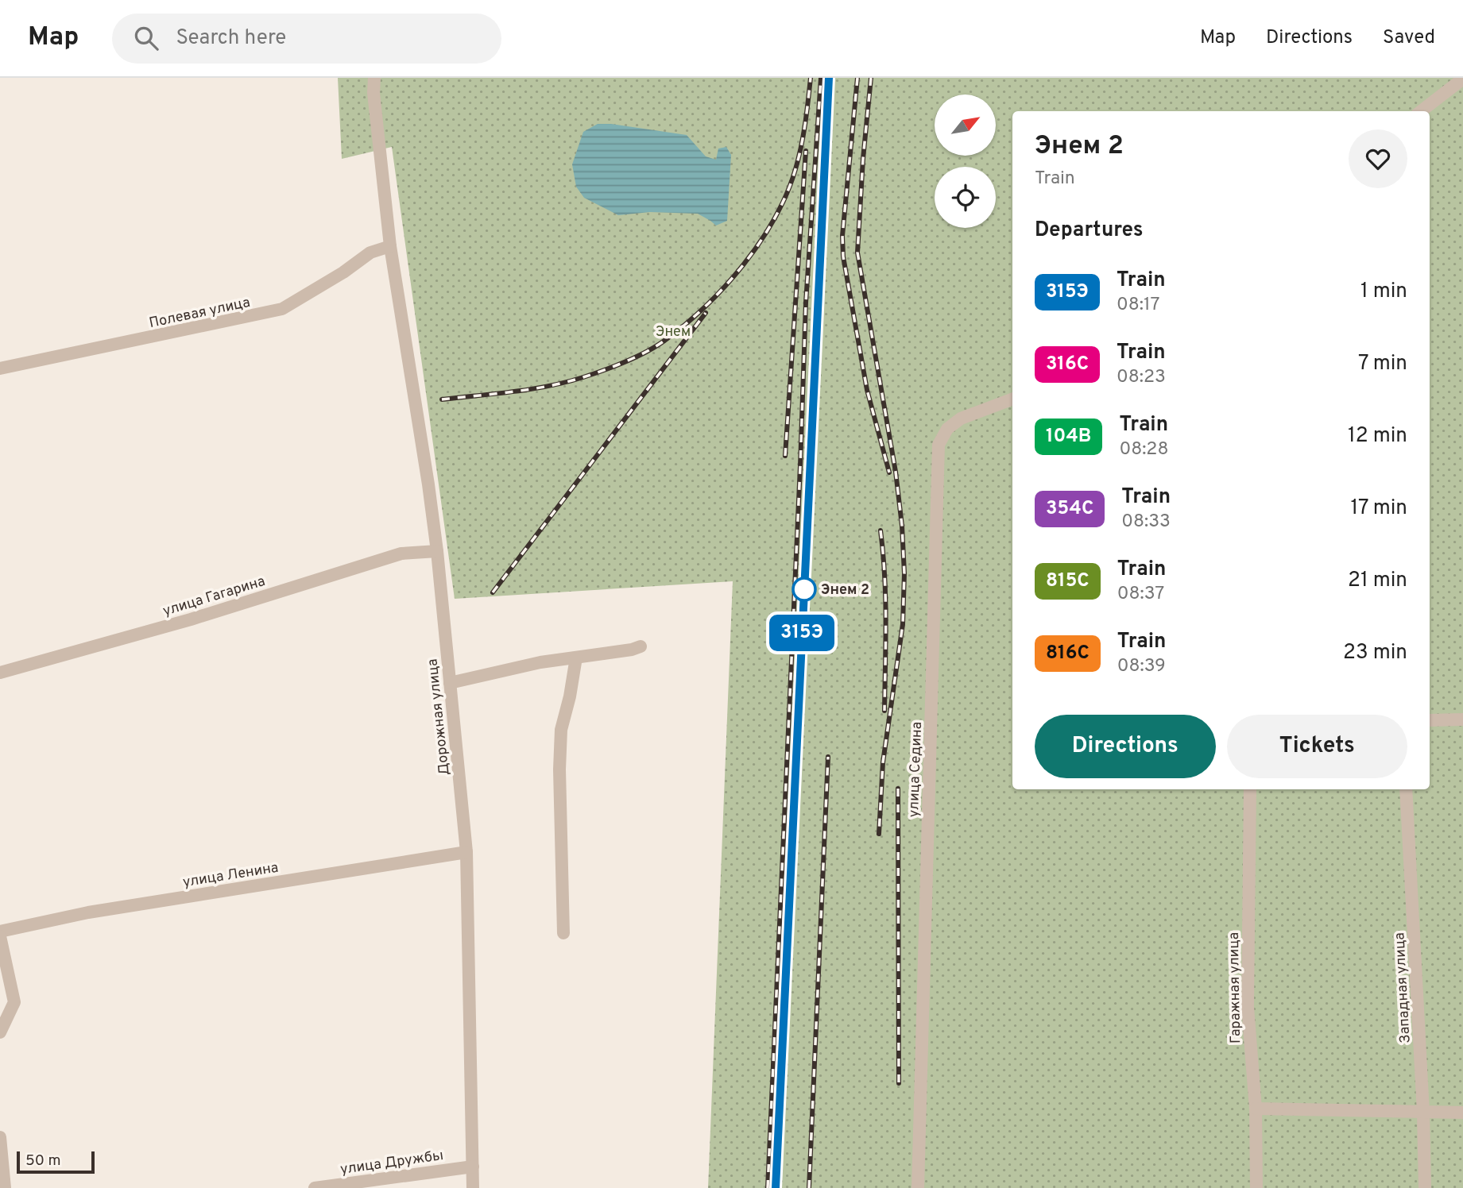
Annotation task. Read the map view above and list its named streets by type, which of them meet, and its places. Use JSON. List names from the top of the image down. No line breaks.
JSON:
{"streets":{"street":["Полевая улица","улица Гагарина","Дорожная улица","улица Седина","улица Ленина","Гаражная улица","Западная улица","улица Дружбы"]},"crossings":[["Полевая улица","Дорожная улица"],["улица Гагарина","Дорожная улица"],["Дорожная улица","улица Ленина"],["Дорожная улица","улица Дружбы"]],"parks":["Энем"],"places":["Энем 2"],"scale_bar":"50 m","north":"top right","page":{"header":"Map","search":"Search here","nav":["Map","Directions","Saved"],"on_map":"315Э","heading":[["Энем 2","Train"],"Departures"],"list":[{"mark":"315Э","name":"Train","note":"08:17","value":"1 min"},{"mark":"316С","name":"Train","note":"08:23","value":"7 min"},{"mark":"104В","name":"Train","note":"08:28","value":"12 min"},{"mark":"354С","name":"Train","note":"08:33","value":"17 min"},{"mark":"815С","name":"Train","note":"08:37","value":"21 min"},{"mark":"816С","name":"Train","note":"08:39","value":"23 min"}],"buttons":["Directions","Tickets"],"scale":"50 m"}}
